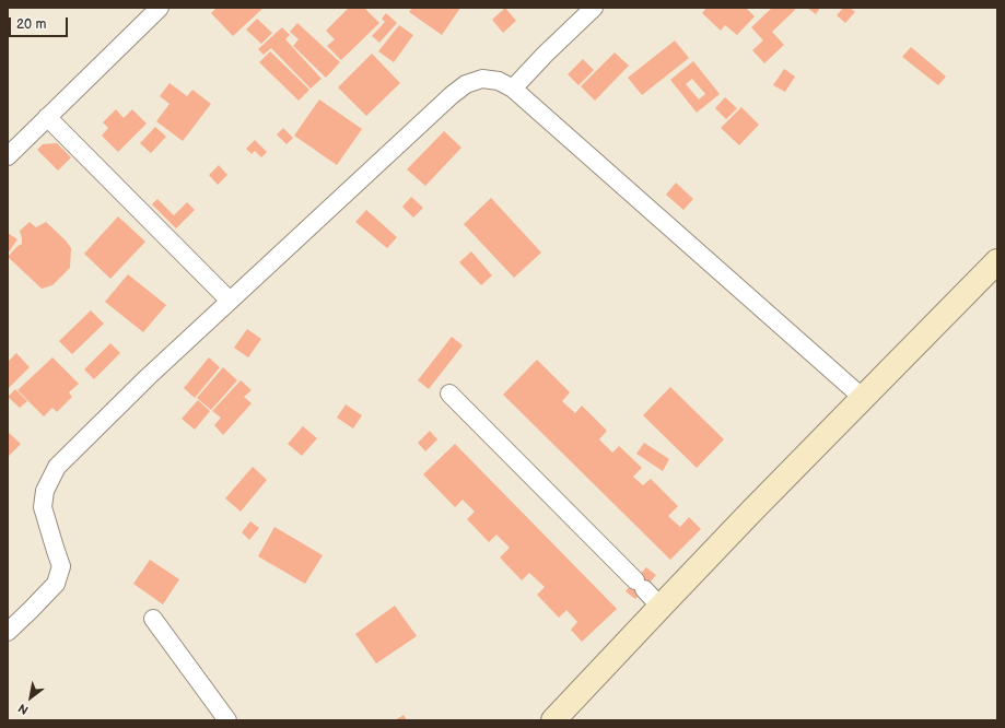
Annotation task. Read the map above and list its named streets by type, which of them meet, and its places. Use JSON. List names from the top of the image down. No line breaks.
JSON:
{"scale_bar":"20 m","north":"bottom left"}
